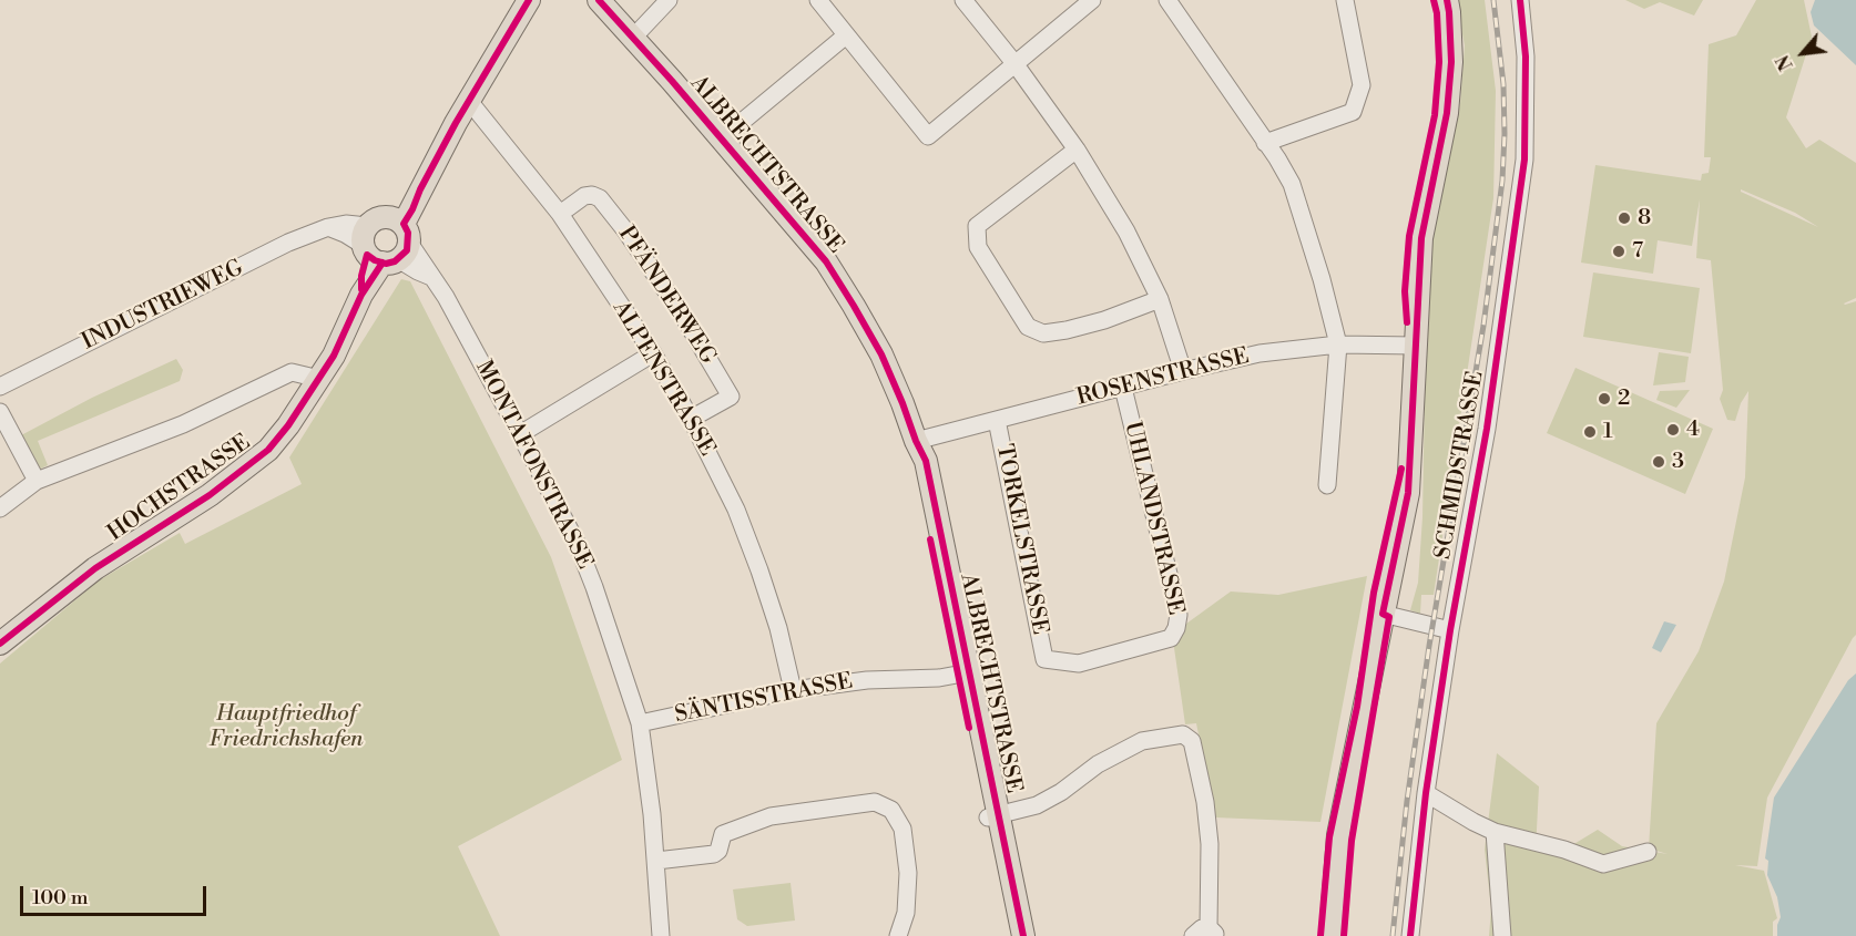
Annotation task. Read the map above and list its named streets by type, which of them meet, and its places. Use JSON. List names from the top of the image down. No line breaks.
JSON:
{"streets":{"main road":["ALBRECHTSTRASSE","HOCHSTRASSE"],"street":["PFÄNDERWEG","INDUSTRIEWEG","ROSENSTRASSE","ALPENSTRASSE","MONTAFONSTRASSE","SCHMIDSTRASSE","UHLANDSTRASSE","TORKELSTRASSE","SÄNTISSTRASSE"]},"crossings":[["ALBRECHTSTRASSE","ROSENSTRASSE"],["ALBRECHTSTRASSE","SÄNTISSTRASSE"],["PFÄNDERWEG","ALPENSTRASSE"],["INDUSTRIEWEG","MONTAFONSTRASSE"],["INDUSTRIEWEG","HOCHSTRASSE"],["ROSENSTRASSE","UHLANDSTRASSE"],["ROSENSTRASSE","TORKELSTRASSE"],["ALPENSTRASSE","HOCHSTRASSE"],["ALPENSTRASSE","SÄNTISSTRASSE"],["MONTAFONSTRASSE","HOCHSTRASSE"],["MONTAFONSTRASSE","SÄNTISSTRASSE"],["UHLANDSTRASSE","TORKELSTRASSE"]],"parks":["Hauptfriedhof Friedrichshafen"],"places":["8","7","2","4","1","3"],"scale_bar":"100 m","north":"bottom left"}
